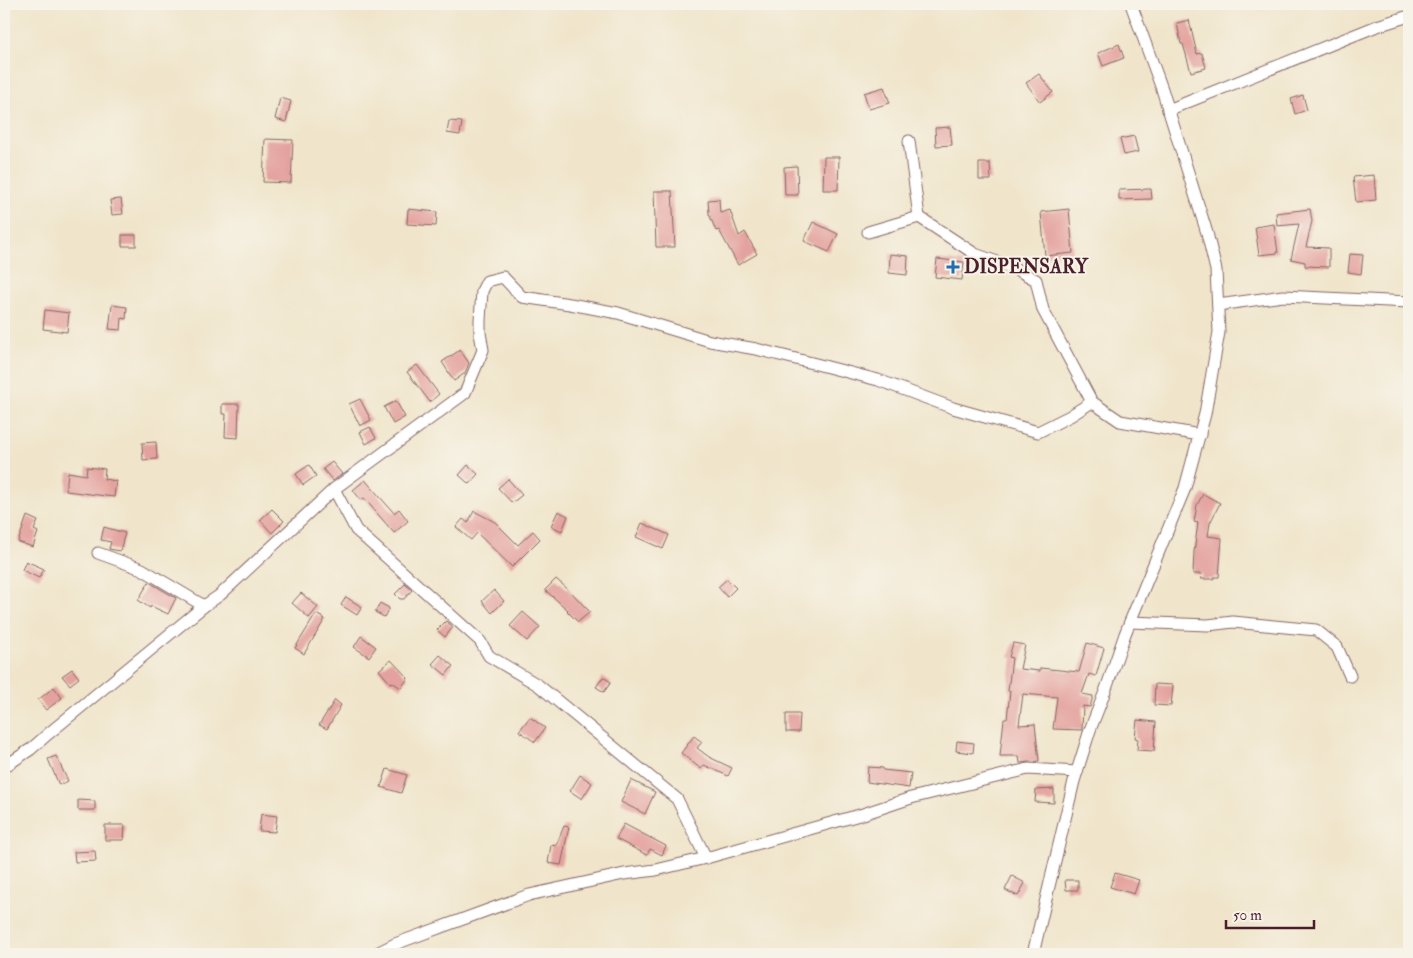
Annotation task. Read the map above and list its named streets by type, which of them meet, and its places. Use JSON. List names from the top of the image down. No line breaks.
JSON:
{"places":{"health":["DISPENSARY"]},"scale_bar":"50 m"}
